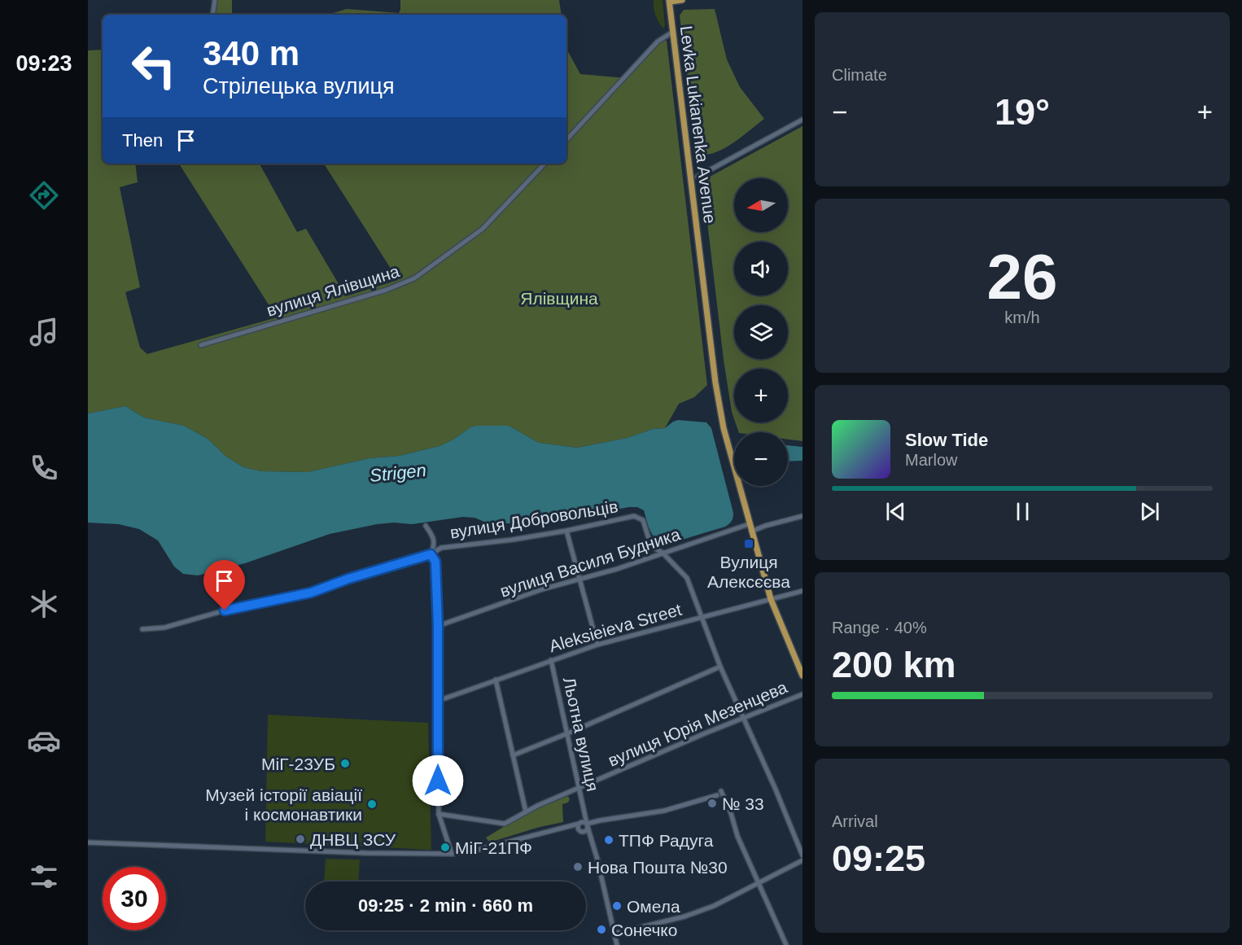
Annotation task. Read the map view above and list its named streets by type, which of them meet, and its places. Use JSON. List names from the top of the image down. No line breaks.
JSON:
{"streets":{"main road":["Levka Lukianenka Avenue"],"street":["вулиця Ялівщина","вулиця Добровольців","вулиця Василя Будника","Aleksieieva Street","вулиця Юрія Мезенцева","Льотна вулиця"]},"crossings":[["Levka Lukianenka Avenue","вулиця Василя Будника"],["Levka Lukianenka Avenue","Aleksieieva Street"],["вулиця Добровольців","вулиця Василя Будника"],["вулиця Добровольців","Aleksieieva Street"],["вулиця Добровольців","вулиця Юрія Мезенцева"],["Aleksieieva Street","Льотна вулиця"],["вулиця Юрія Мезенцева","Льотна вулиця"]],"water":["Strigen"],"parks":["Ялівщина"],"places":{"transit":["Вулиця Алексєєва"],"other":["МіГ-23УБ","№ 33","Музей історії авіації і космонавтики","ДНВЦ ЗСУ","ТПФ Радуга","МіГ-21ПФ","Нова Пошта №30","Омела","Сонечко"]},"north":"left","page":{"tabs":"09:23","tile":["Climate",["26","km/h"],["Range · 40%","200 km"],["Arrival","09:25"]],"turn":["340 m","Стрілецька вулиця"],"heat":["−","19°","+"],"then":"Then","map_buttons":["+","−"],"song":["Slow Tide","Marlow"],"limit":"30","trip":"09:25 · 2 min · 660 m"}}
